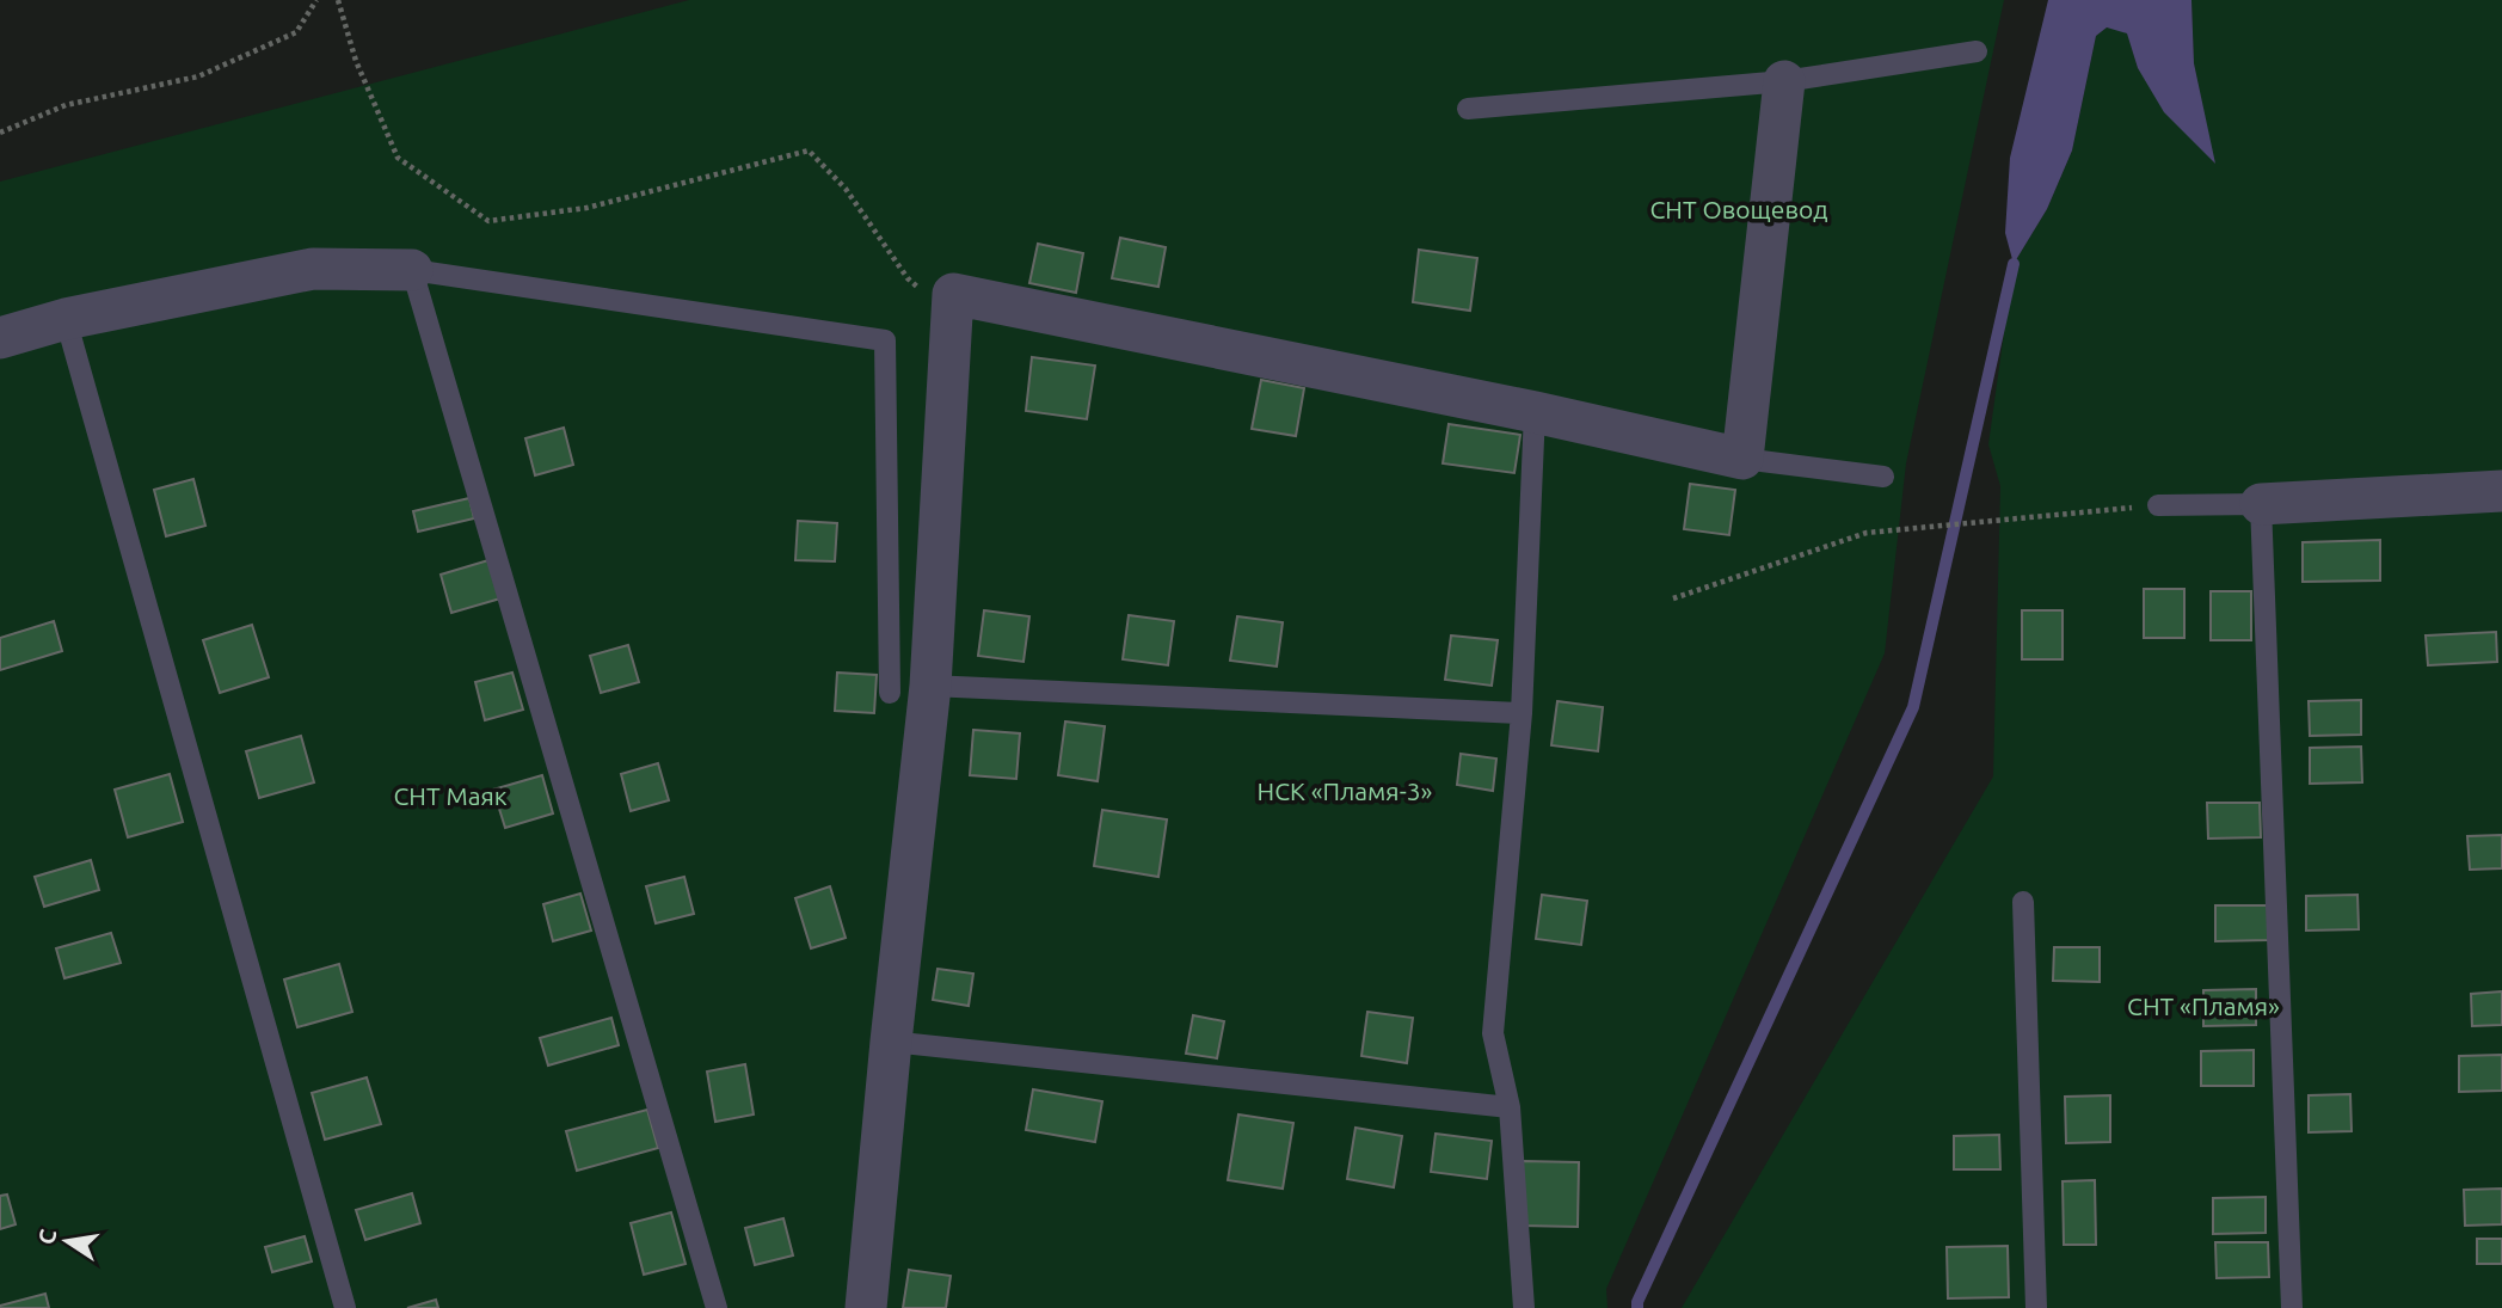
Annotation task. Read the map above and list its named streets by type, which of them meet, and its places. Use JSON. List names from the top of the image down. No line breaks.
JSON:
{"parks":["СНТ Овощевод","НСК «Пламя-3»","СНТ Маяк","СНТ «Пламя»"],"north":"left"}
